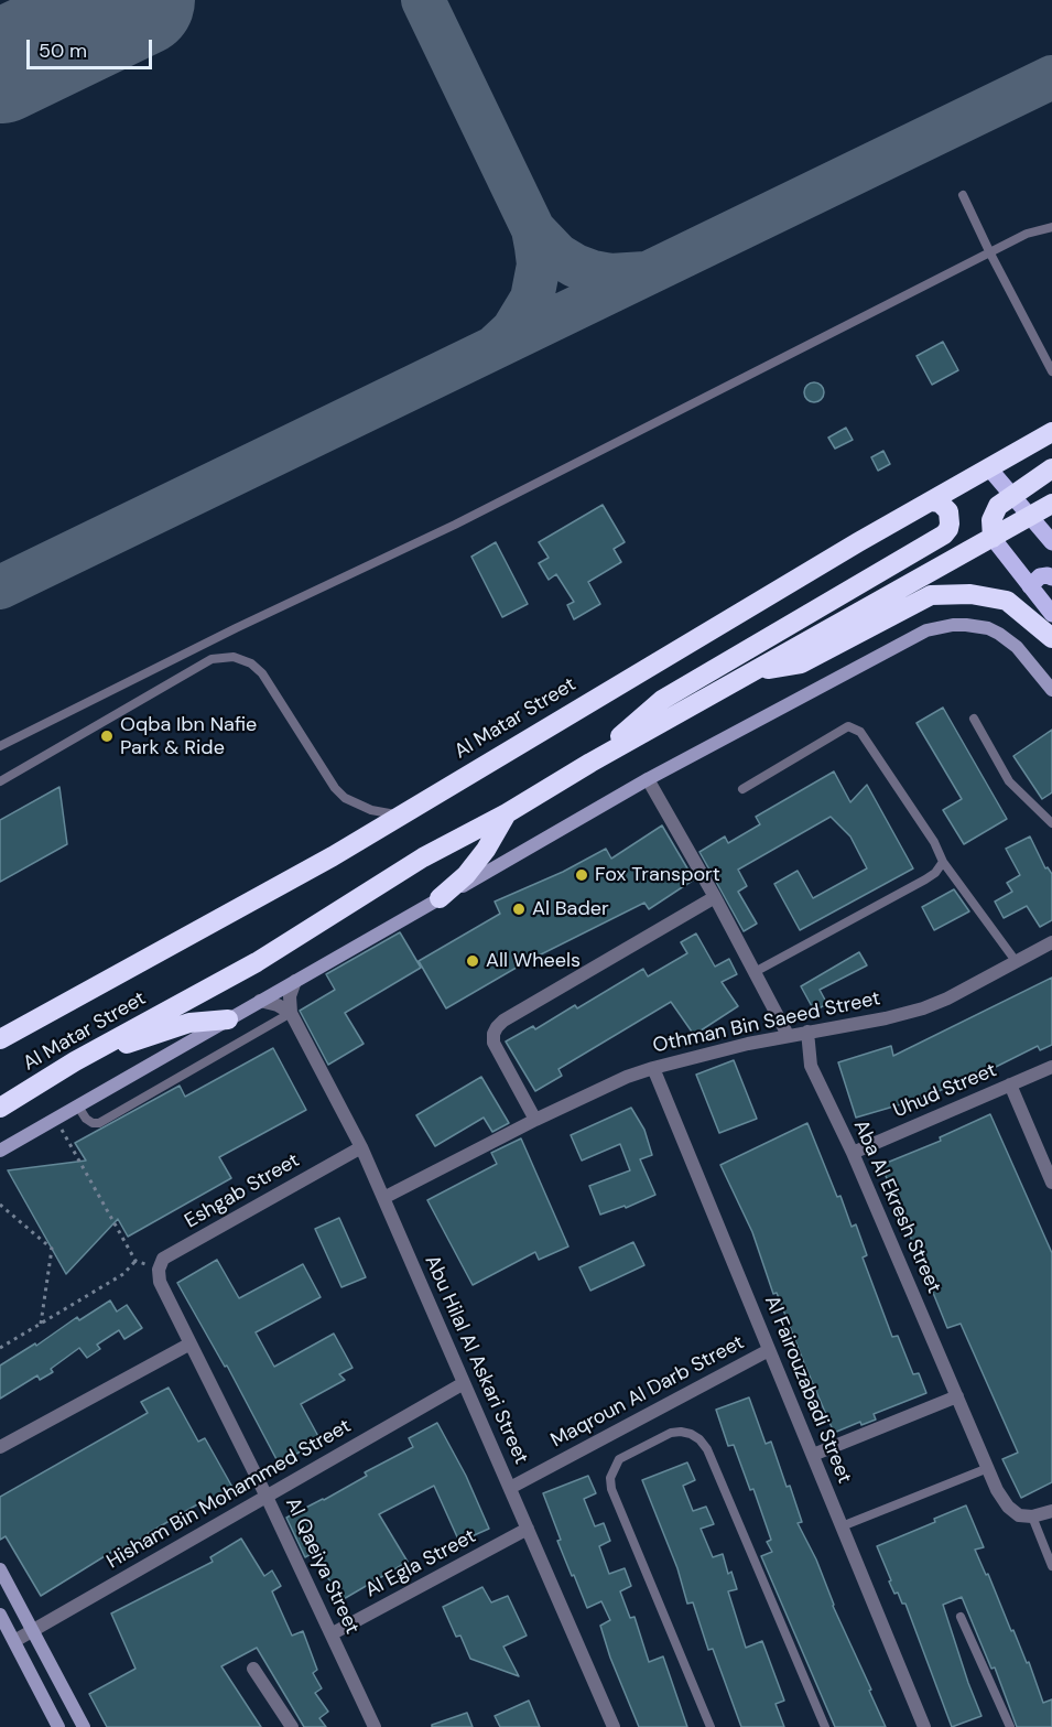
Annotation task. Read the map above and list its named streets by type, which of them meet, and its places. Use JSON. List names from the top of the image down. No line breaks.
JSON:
{"streets":{"highway":["Al Matar Street"],"street":["Othman Bin Saeed Street","Uhud Street","Eshgab Street","Aba Al Ekresh Street","Abu Hilal Al Askari Street","Al Fairouzabadi Street","Maqroun Al Darb Street","Hisham Bin Mohammed Street","Al Egla Street","Al Qaeiya Street"]},"crossings":[["Othman Bin Saeed Street","Aba Al Ekresh Street"],["Othman Bin Saeed Street","Abu Hilal Al Askari Street"],["Othman Bin Saeed Street","Al Fairouzabadi Street"],["Uhud Street","Aba Al Ekresh Street"],["Eshgab Street","Abu Hilal Al Askari Street"],["Eshgab Street","Al Qaeiya Street"],["Abu Hilal Al Askari Street","Maqroun Al Darb Street"],["Abu Hilal Al Askari Street","Hisham Bin Mohammed Street"],["Abu Hilal Al Askari Street","Al Egla Street"],["Al Fairouzabadi Street","Maqroun Al Darb Street"],["Hisham Bin Mohammed Street","Al Qaeiya Street"],["Al Egla Street","Al Qaeiya Street"]],"places":["Oqba Ibn Nafie Park & Ride","Fox Transport","Al Bader","All Wheels"],"scale_bar":"50 m"}
